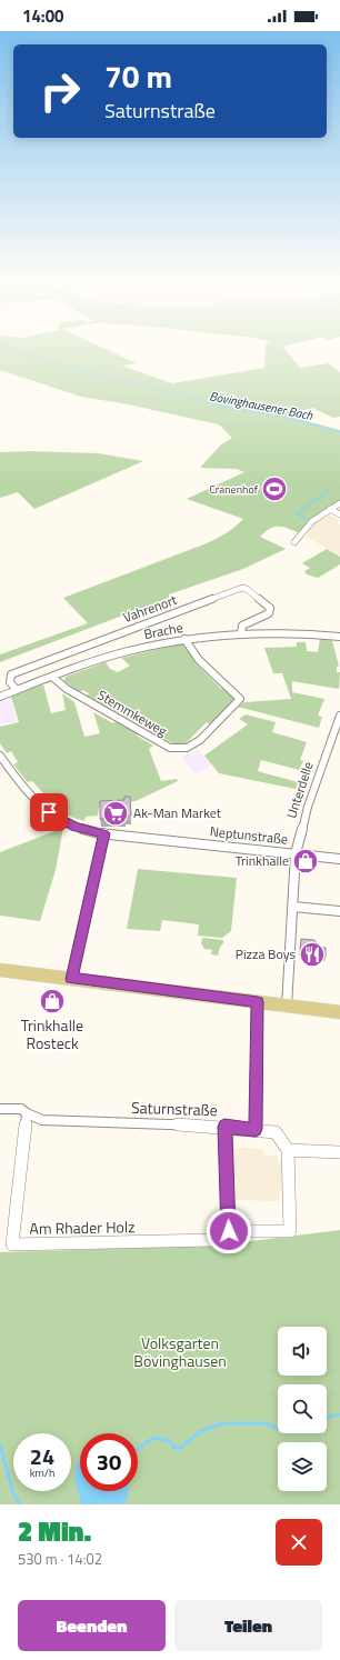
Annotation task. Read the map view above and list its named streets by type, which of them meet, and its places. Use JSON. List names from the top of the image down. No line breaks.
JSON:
{"streets":{"street":["Vahrenort","Brache","Stemmkeweg","Unterdelle","Neptunstraße","Saturnstraße","Am Rhader Holz"]},"crossings":[["Vahrenort","Brache"],["Brache","Stemmkeweg"],["Unterdelle","Neptunstraße"],["Saturnstraße","Am Rhader Holz"]],"water":["Bövinghausener Bach"],"parks":["Volksgarten Bövinghausen"],"places":{"sports":["Cranenhof"],"supermarket":["Ak-Man Market"],"shop":["Trinkhalle","Trinkhalle Rosteck"],"restaurant":["Pizza Boys"]},"page":{"status":"14:00","turn":["70 m","Saturnstraße"],"speed":"24 km/h","limit":"30","heading":["2 Min.","530 m · 14:02"],"buttons":["Beenden","Teilen"]}}
